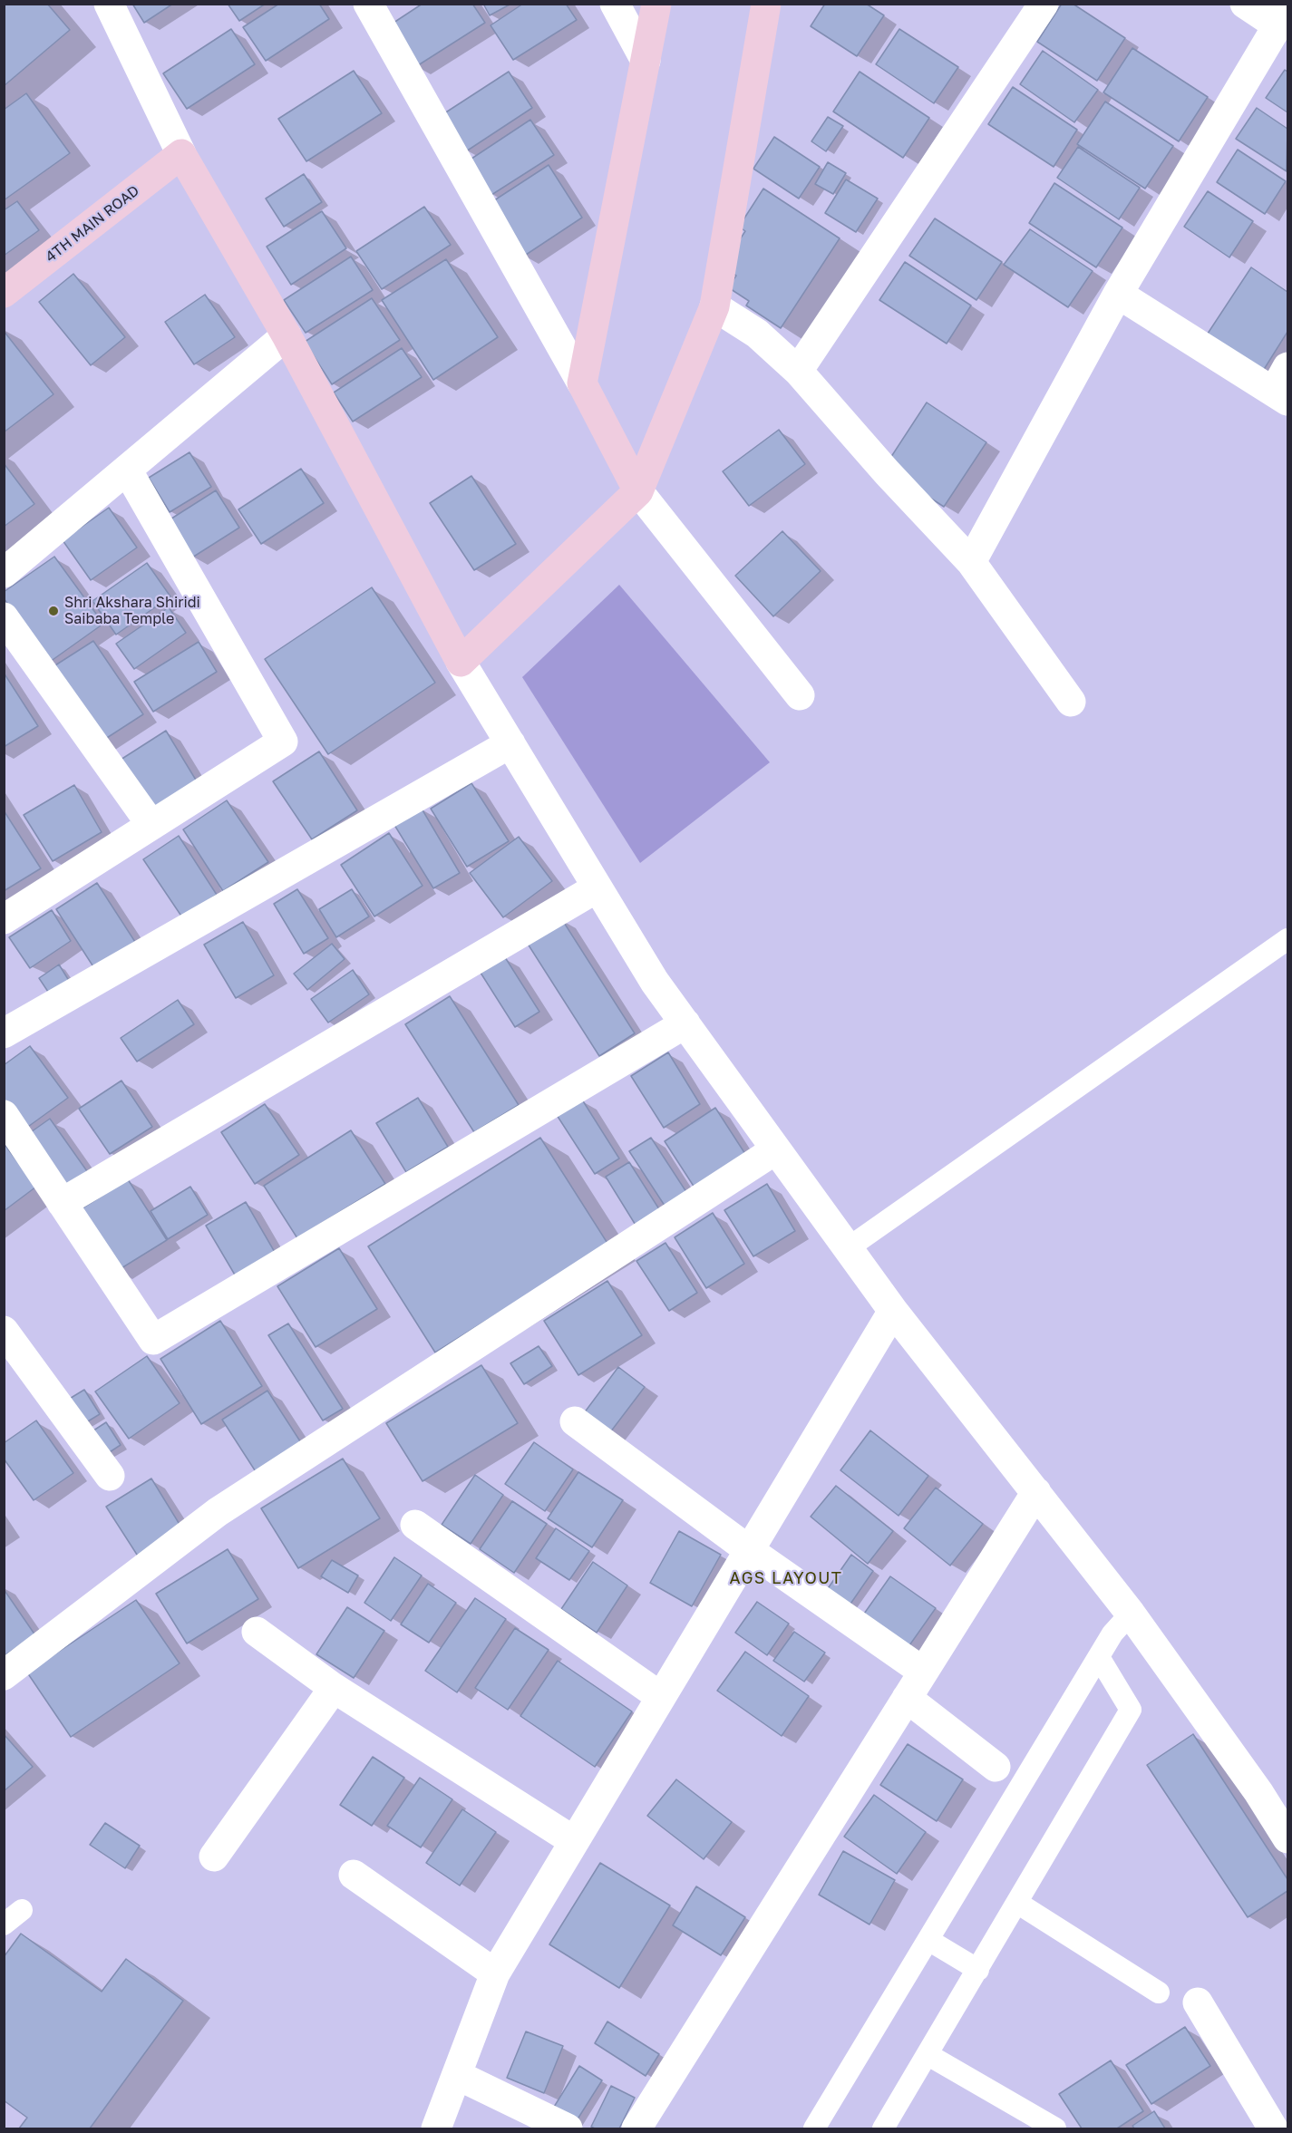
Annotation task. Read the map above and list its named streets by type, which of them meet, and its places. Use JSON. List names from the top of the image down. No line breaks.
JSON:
{"streets":{"street":["4TH MAIN ROAD"]},"districts":["AGS LAYOUT"],"places":["Shri Akshara Shiridi Saibaba Temple"]}
